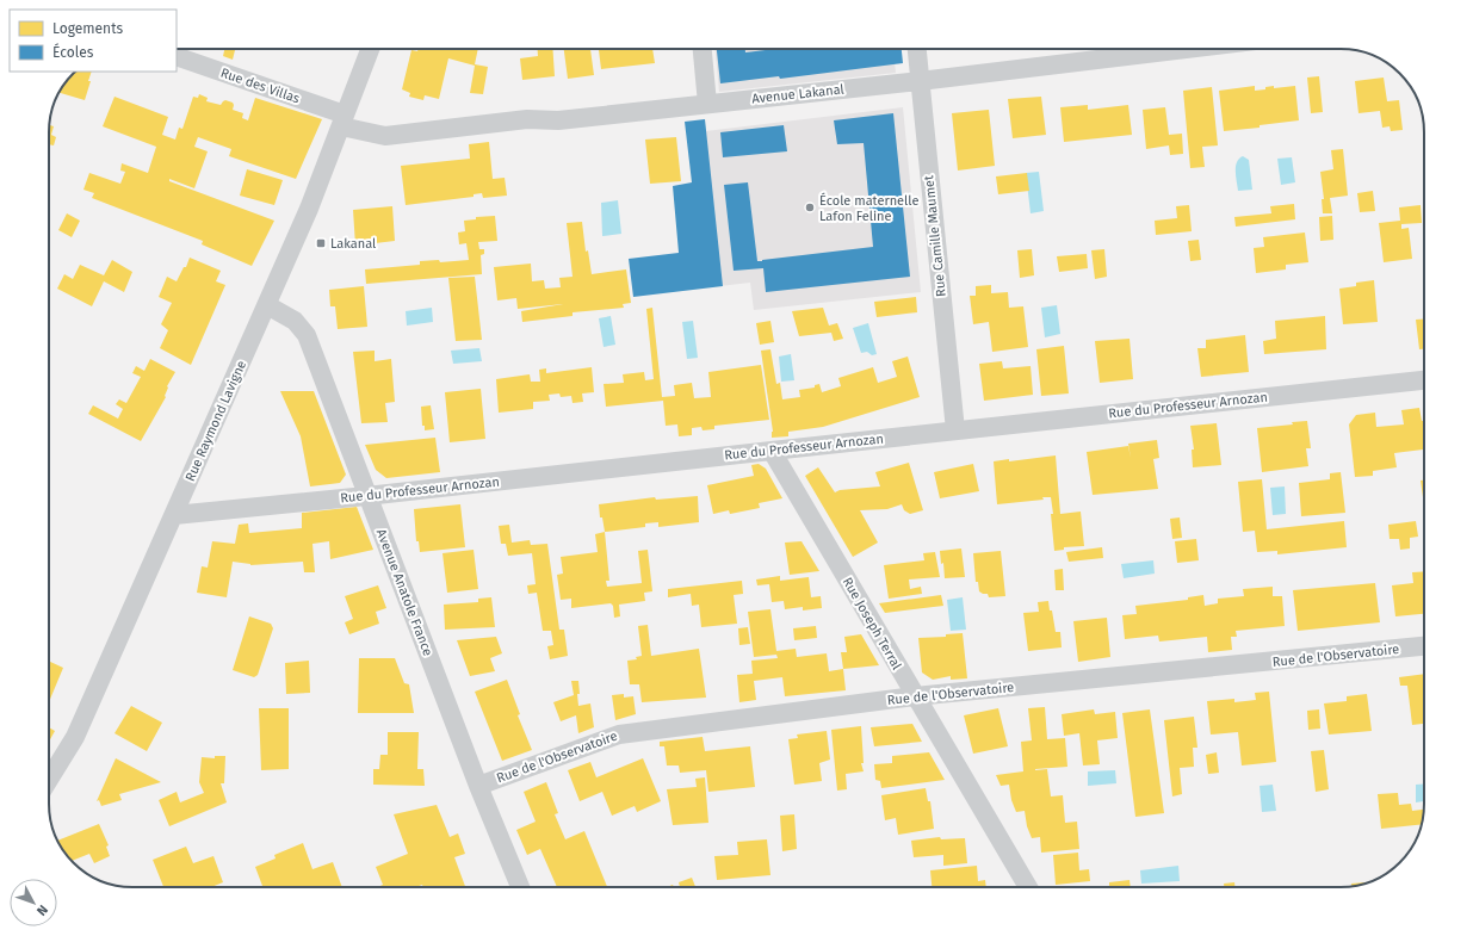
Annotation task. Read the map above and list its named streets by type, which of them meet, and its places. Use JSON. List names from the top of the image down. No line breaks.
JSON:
{"streets":{"street":["Rue des Villas","Avenue Lakanal","Rue Camille Maumet","Rue du Professeur Arnozan","Rue Raymond Lavigne","Avenue Anatole France","Rue Joseph Terral","Rue de l'Observatoire"]},"crossings":[["Rue des Villas","Avenue Lakanal"],["Rue des Villas","Rue Raymond Lavigne"],["Avenue Lakanal","Rue Camille Maumet"],["Avenue Lakanal","Rue Raymond Lavigne"],["Rue Camille Maumet","Rue du Professeur Arnozan"],["Rue du Professeur Arnozan","Rue Raymond Lavigne"],["Rue du Professeur Arnozan","Avenue Anatole France"],["Rue du Professeur Arnozan","Rue Joseph Terral"],["Rue Raymond Lavigne","Avenue Anatole France"],["Avenue Anatole France","Rue de l'Observatoire"],["Rue Joseph Terral","Rue de l'Observatoire"]],"places":{"other":["École maternelle Lafon Feline"],"transit":["Lakanal"]},"legend":["Logements","Écoles"],"north":"bottom right"}
